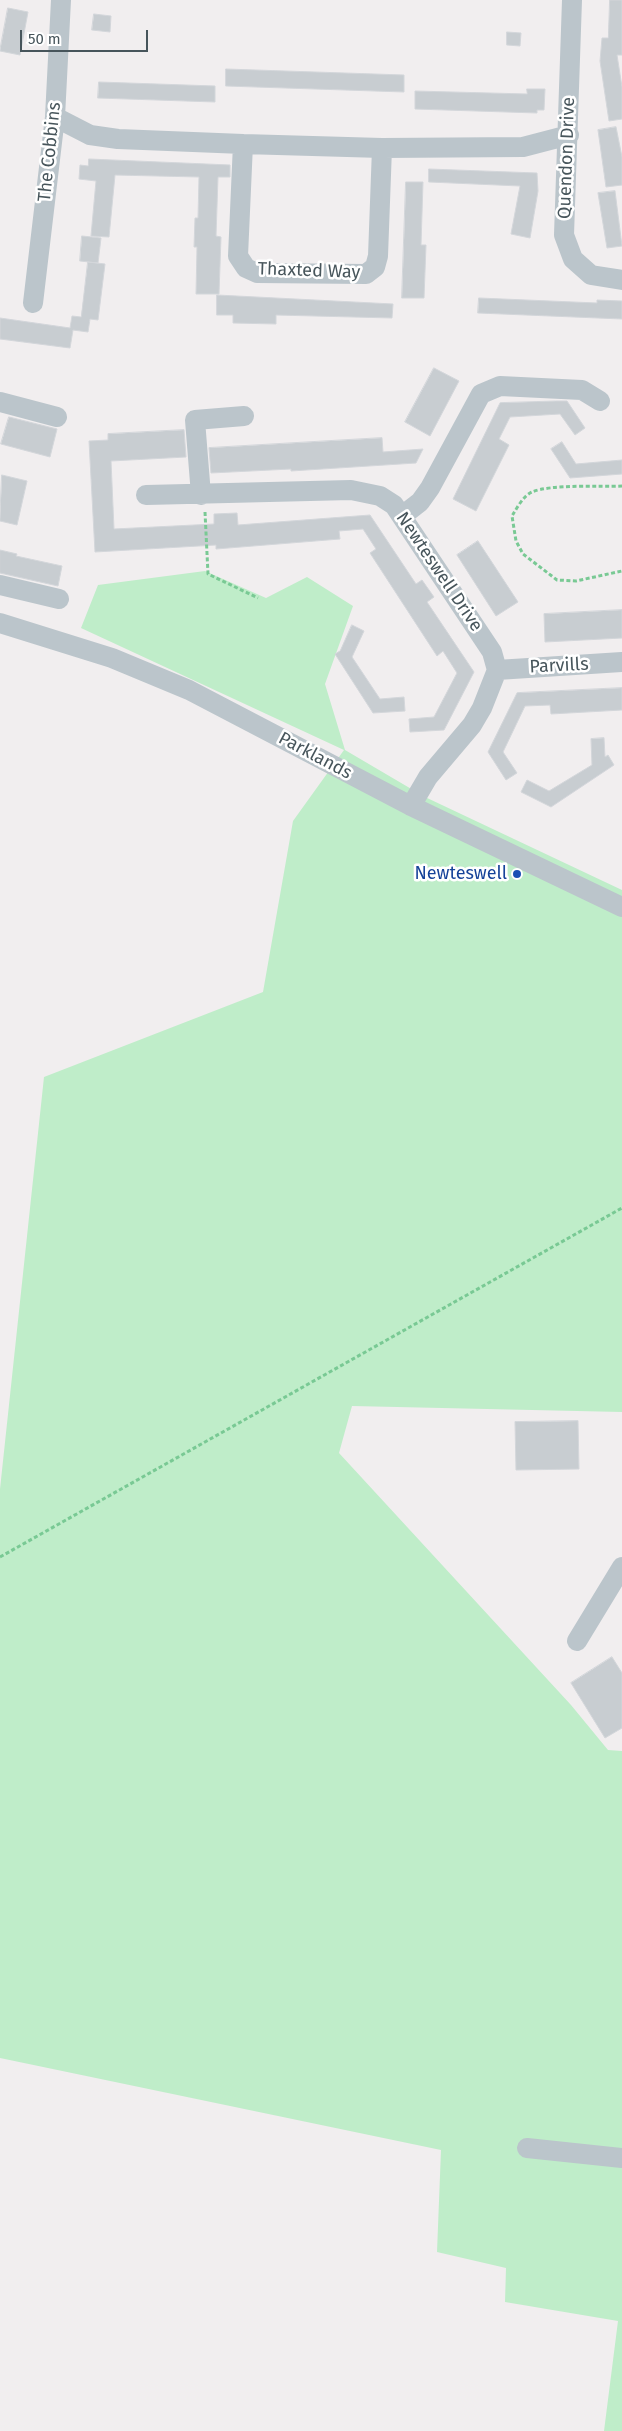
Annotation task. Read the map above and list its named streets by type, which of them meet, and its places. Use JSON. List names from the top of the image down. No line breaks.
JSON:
{"streets":{"street":["The Cobbins","Quendon Drive","Thaxted Way","Newteswell Drive","Parvills","Parklands"]},"crossings":[["Newteswell Drive","Parvills"]],"places":["Newteswell"],"scale_bar":"50 m"}
